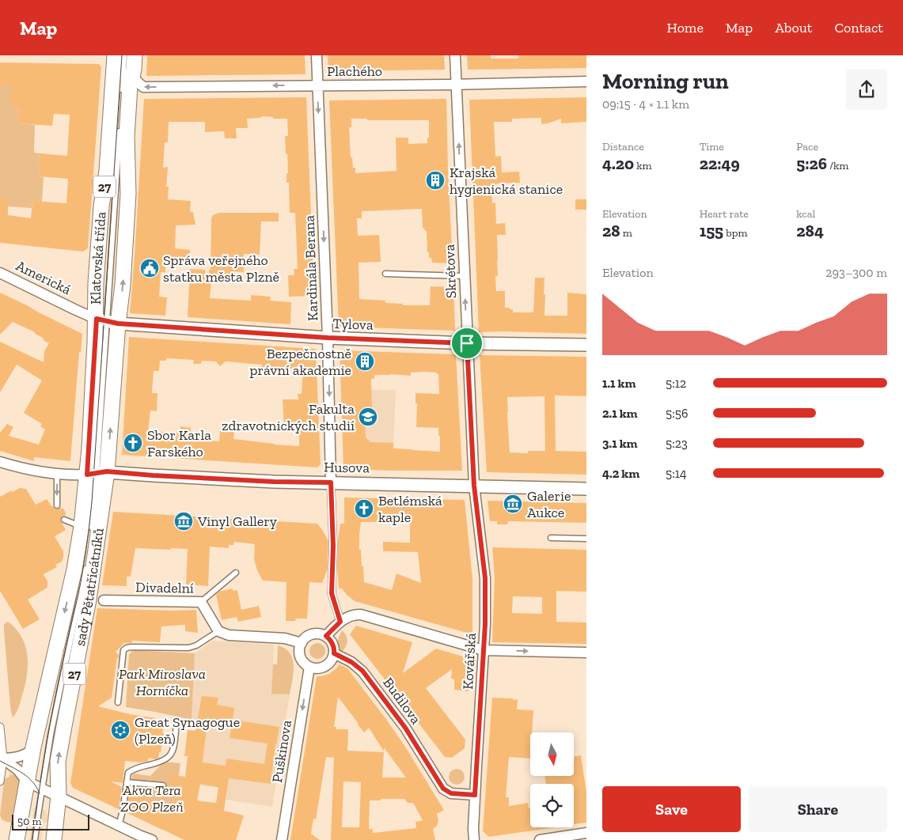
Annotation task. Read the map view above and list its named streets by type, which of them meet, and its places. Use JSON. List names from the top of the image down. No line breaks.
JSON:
{"streets":{"main road":["27","Klatovská třída","sady Pětatřicátníků"],"street":["Plachého","Kardinála Berana","Skrétova","Americká","Tylova","Husova","Divadelní","Kovářská","Budilova","Puškinova"]},"crossings":[["Plachého","Klatovská třída"],["Plachého","Kardinála Berana"],["Plachého","Skrétova"],["Klatovská třída","Americká"],["Klatovská třída","Tylova"],["Klatovská třída","Husova"],["Klatovská třída","sady Pětatřicátníků"],["Kardinála Berana","Tylova"],["Kardinála Berana","Husova"],["Skrétova","Tylova"],["Skrétova","Husova"],["Skrétova","Kovářská"],["Americká","Tylova"],["Husova","sady Pětatřicátníků"],["Husova","Kovářská"],["Kovářská","Budilova"],["Budilova","Puškinova"]],"one_way":["Plachého","Kardinála Berana","Skrétova","Puškinova"],"parks":["Park Miroslava Horníčka","Akva Tera ZOO Plzeň"],"places":{"building":["Krajská hygienická stanice","Bezpečnostně právní akademie"],"public building":["Správa veřejného statku města Plzně"],"school or university":["Fakulta zdravotnických studií"],"church":["Sbor Karla Farského","Betlémská kaple"],"museum":["Galerie Aukce","Vinyl Gallery"],"synagogue":["Great Synagogue (Plzeň)"]},"scale_bar":"50 m","north":"bottom","page":{"header":"Map","nav":["Home","Map","About","Contact"],"heading":["Morning run","09:15 · 4 × 1.1 km"],"stats":[["Distance","4.20 km"],["Time","22:49"],["Pace","5:26 /km"],["Elevation","28 m"],["Heart rate","155 bpm"],["kcal","284"]],"chart":["Elevation","293–300 m"],"list":[{"name":"1.1 km","note":"5:12"},{"name":"2.1 km","note":"5:56"},{"name":"3.1 km","note":"5:23"},{"name":"4.2 km","note":"5:14"}],"buttons":["Save","Share"],"scale":"50 m"}}
